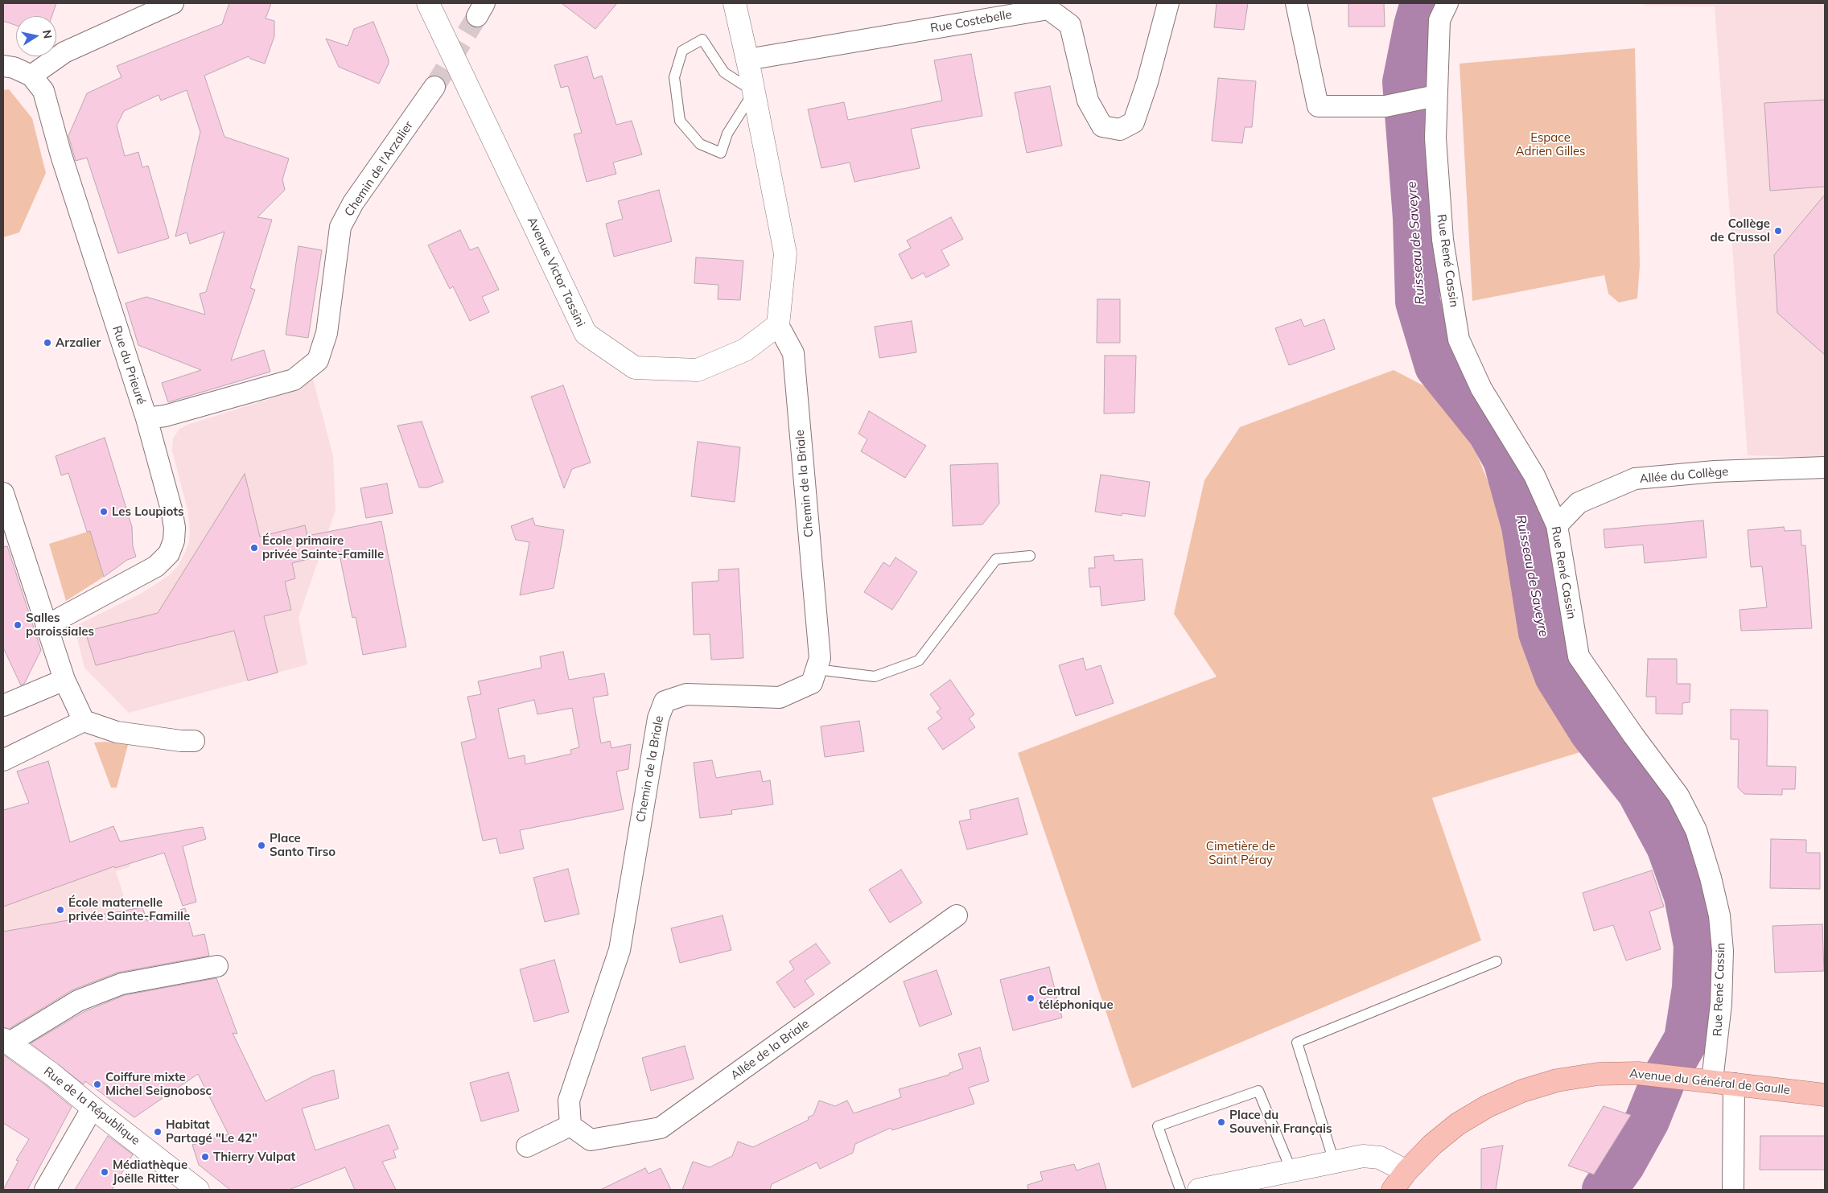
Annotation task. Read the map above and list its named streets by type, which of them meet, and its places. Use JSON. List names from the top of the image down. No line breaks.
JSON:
{"streets":{"main road":["Avenue du Général de Gaulle"],"street":["Rue Costebelle","Chemin de l'Arzalier","Rue René Cassin","Avenue Victor Tassini","Rue du Prieuré","Allée du Collège","Chemin de la Briale","Allée de la Briale","Rue de la République"]},"crossings":[["Chemin de l'Arzalier","Rue du Prieuré"],["Rue René Cassin","Allée du Collège"],["Rue René Cassin","Avenue du Général de Gaulle"],["Avenue Victor Tassini","Chemin de la Briale"],["Chemin de la Briale","Allée de la Briale"]],"water":["Ruisseau de Saveyre"],"parks":["Espace Adrien Gilles","Cimetière de Saint Péray"],"places":["Collège de Crussol","Arzalier","Les Loupiots","École primaire privée Sainte-Famille","Salles paroissiales","Place Santo Tirso","École maternelle privée Sainte-Famille","Central téléphonique","Coiffure mixte Michel Seignobosc","Place du Souvenir Français","Habitat Partagé \"Le 42\"","Thierry Vulpat","Médiathèque Joëlle Ritter"],"north":"right"}
